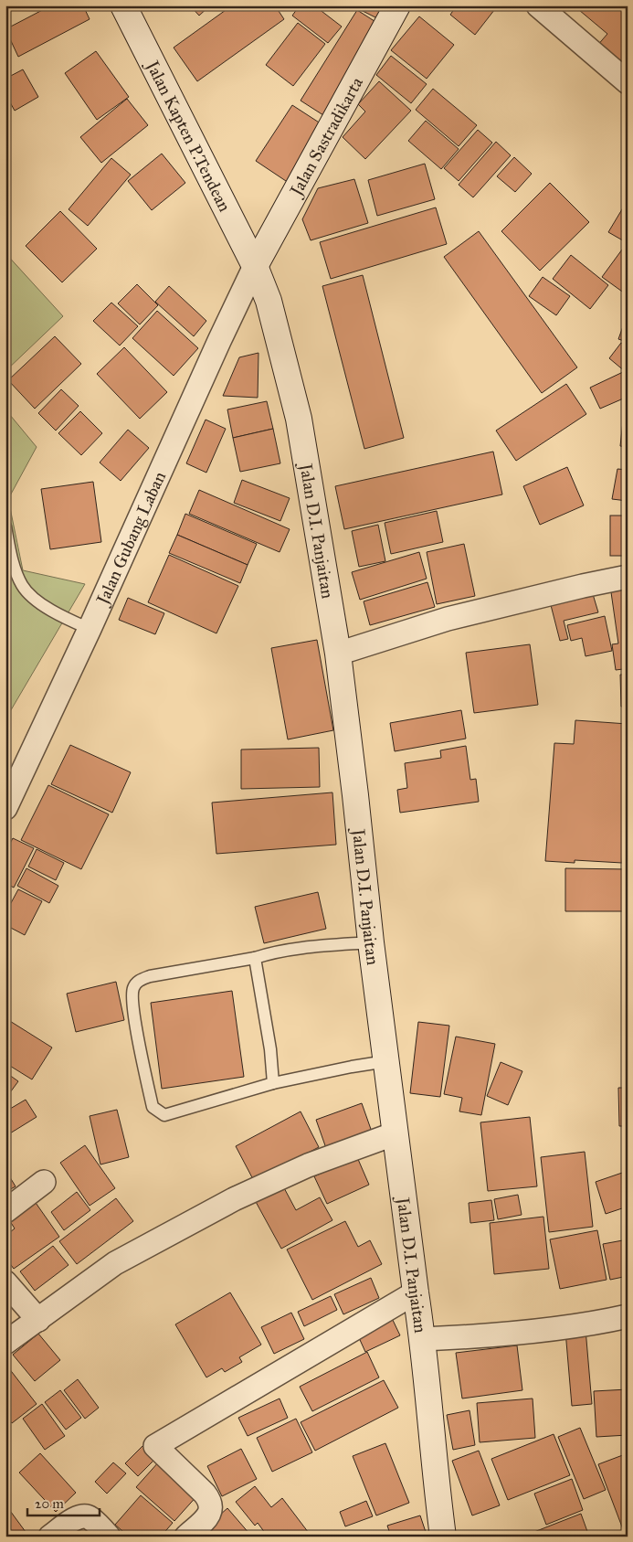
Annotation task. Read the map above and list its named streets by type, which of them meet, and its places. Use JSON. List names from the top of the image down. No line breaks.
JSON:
{"streets":{"street":["Jalan Kapten P.Tendean","Jalan Sastradikarta","Jalan D.I. Panjaitan","Jalan Gubang Laban"]},"crossings":[["Jalan Kapten P.Tendean","Jalan Sastradikarta"],["Jalan Kapten P.Tendean","Jalan D.I. Panjaitan"],["Jalan Kapten P.Tendean","Jalan Gubang Laban"],["Jalan Sastradikarta","Jalan D.I. Panjaitan"],["Jalan Sastradikarta","Jalan Gubang Laban"],["Jalan D.I. Panjaitan","Jalan Gubang Laban"]],"scale_bar":"20 m"}
